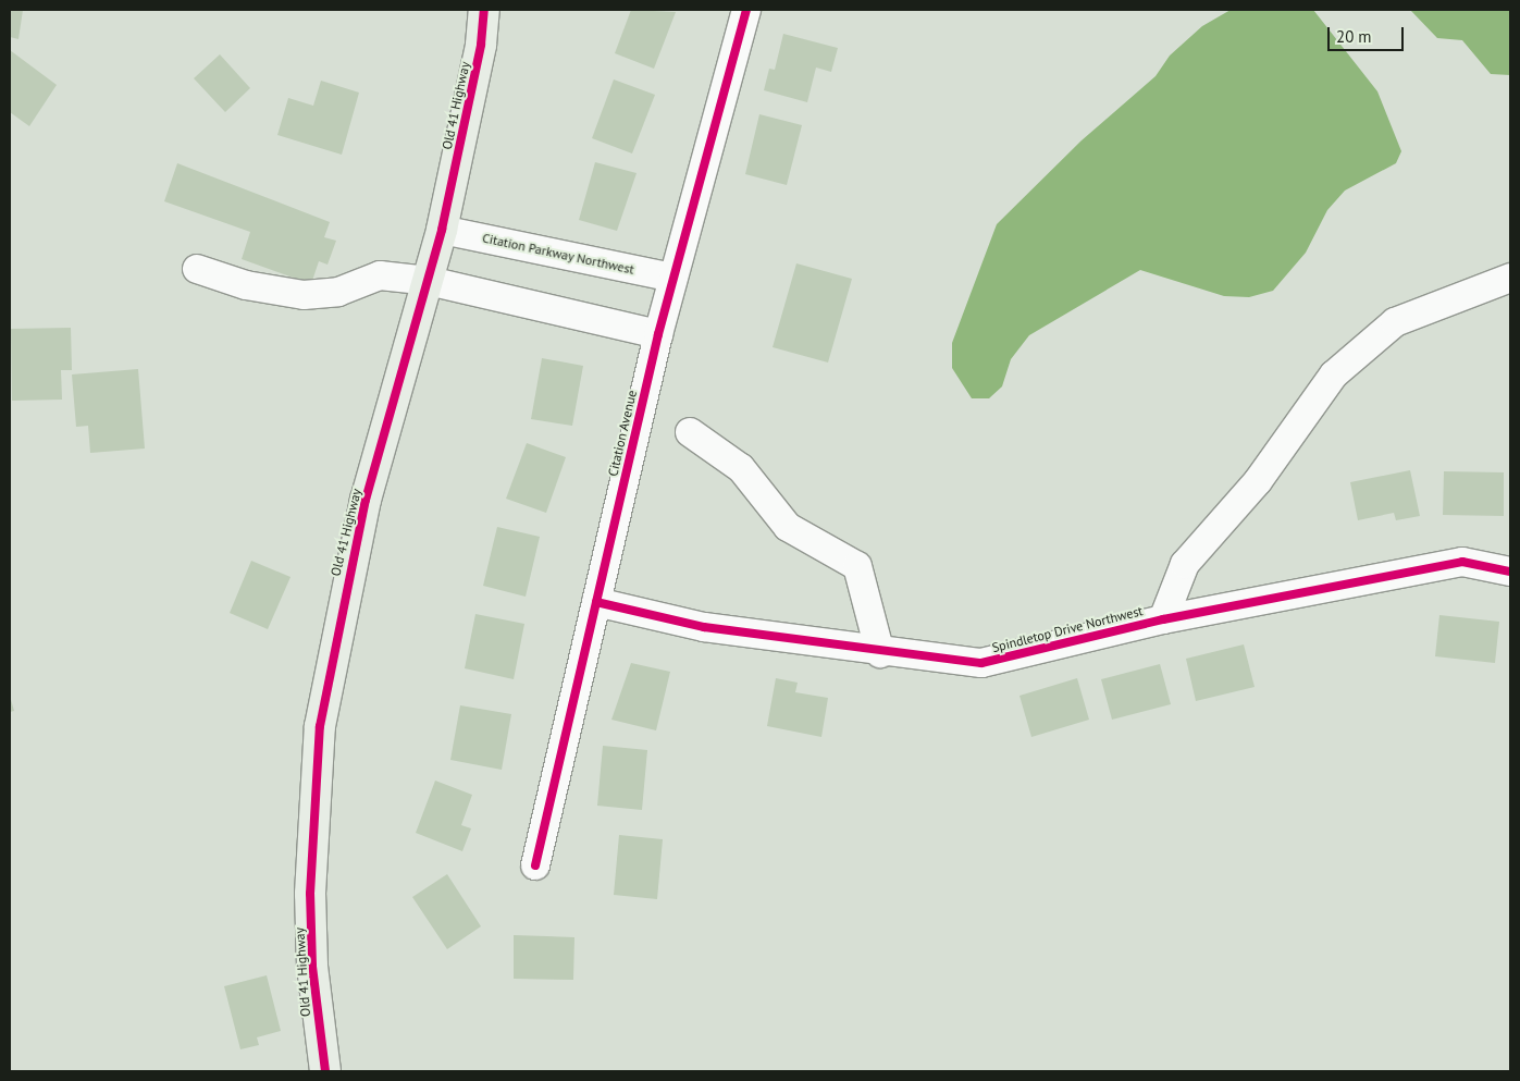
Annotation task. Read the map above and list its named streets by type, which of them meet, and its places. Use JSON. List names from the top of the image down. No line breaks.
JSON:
{"streets":{"main road":["Old 41 Highway"],"street":["Citation Parkway Northwest","Citation Avenue","Spindletop Drive Northwest"]},"crossings":[["Old 41 Highway","Citation Parkway Northwest"],["Citation Parkway Northwest","Citation Avenue"],["Citation Avenue","Spindletop Drive Northwest"]],"scale_bar":"20 m"}
